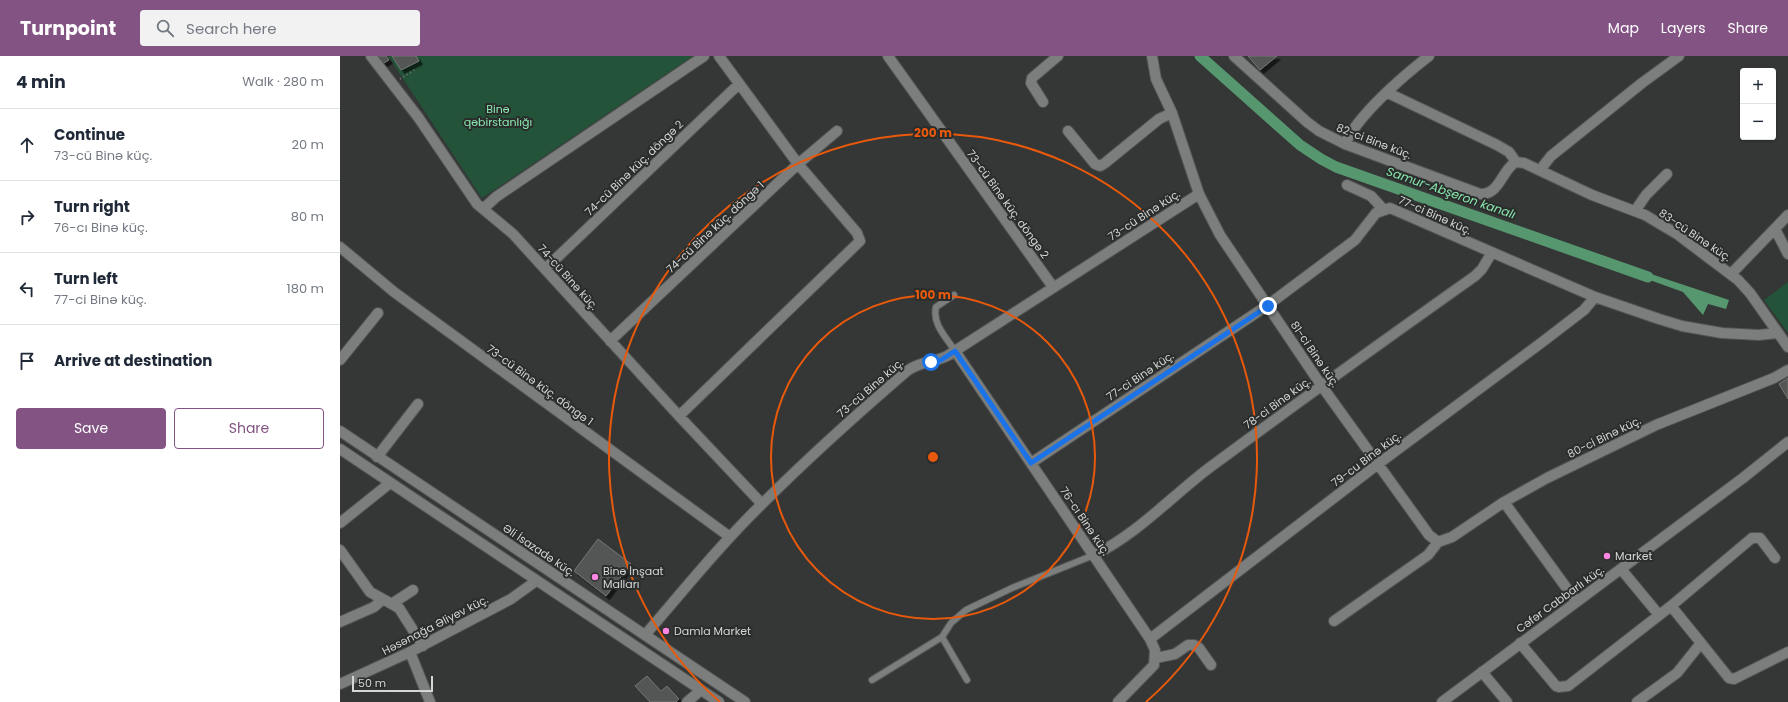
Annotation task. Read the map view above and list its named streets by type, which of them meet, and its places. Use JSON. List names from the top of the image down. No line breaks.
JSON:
{"streets":{"street":["82-ci Binə küç.","74-cü Binə küç. döngə 2","73-cü Binə küç. döngə 2","73-cü Binə küç.","77-ci Binə küç.","74-cü Binə küç. döngə 1","83-cü Binə küç.","74-cü Binə küç.","81-ci Binə küç.","73-cü Binə küç. döngə 1","78-ci Binə küç.","80-ci Binə küç.","79-cu Binə küç.","76-cı Binə küç.","Əli İsazadə küç.","Cəfər Cabbarlı küç.","Həsənağa Əliyev küç."]},"crossings":[["82-ci Binə küç.","83-cü Binə küç."],["74-cü Binə küç. döngə 2","74-cü Binə küç."],["73-cü Binə küç. döngə 2","73-cü Binə küç."],["73-cü Binə küç.","74-cü Binə küç."],["73-cü Binə küç.","81-ci Binə küç."],["73-cü Binə küç.","73-cü Binə küç. döngə 1"],["73-cü Binə küç.","76-cı Binə küç."],["73-cü Binə küç.","Əli İsazadə küç."],["77-ci Binə küç.","83-cü Binə küç."],["77-ci Binə küç.","81-ci Binə küç."],["77-ci Binə küç.","78-ci Binə küç."],["77-ci Binə küç.","79-cu Binə küç."],["77-ci Binə küç.","76-cı Binə küç."],["74-cü Binə küç. döngə 1","74-cü Binə küç."],["81-ci Binə küç.","78-ci Binə küç."],["81-ci Binə küç.","80-ci Binə küç."],["81-ci Binə küç.","79-cu Binə küç."],["78-ci Binə küç.","76-cı Binə küç."],["79-cu Binə küç.","76-cı Binə küç."]],"water":["Samur-Abşeron kanalı"],"parks":["Binə qəbirstanlığı"],"places":["Market","Binə İnşaat Malları","Damla Market"],"scale_bar":"50 m","page":{"header":"Turnpoint","search":"Search here","nav":["Map","Layers","Share"],"heading":["4 min","Walk · 280 m"],"map_buttons":["+","−"],"list":[["Continue","73-cü Binə küç.","20 m"],["Turn right","76-cı Binə küç.","80 m"],["Turn left","77-ci Binə küç.","180 m"],"Arrive at destination"],"buttons":["Save","Share"],"scale":"50 m"},"rings":["200 m","100 m"]}
